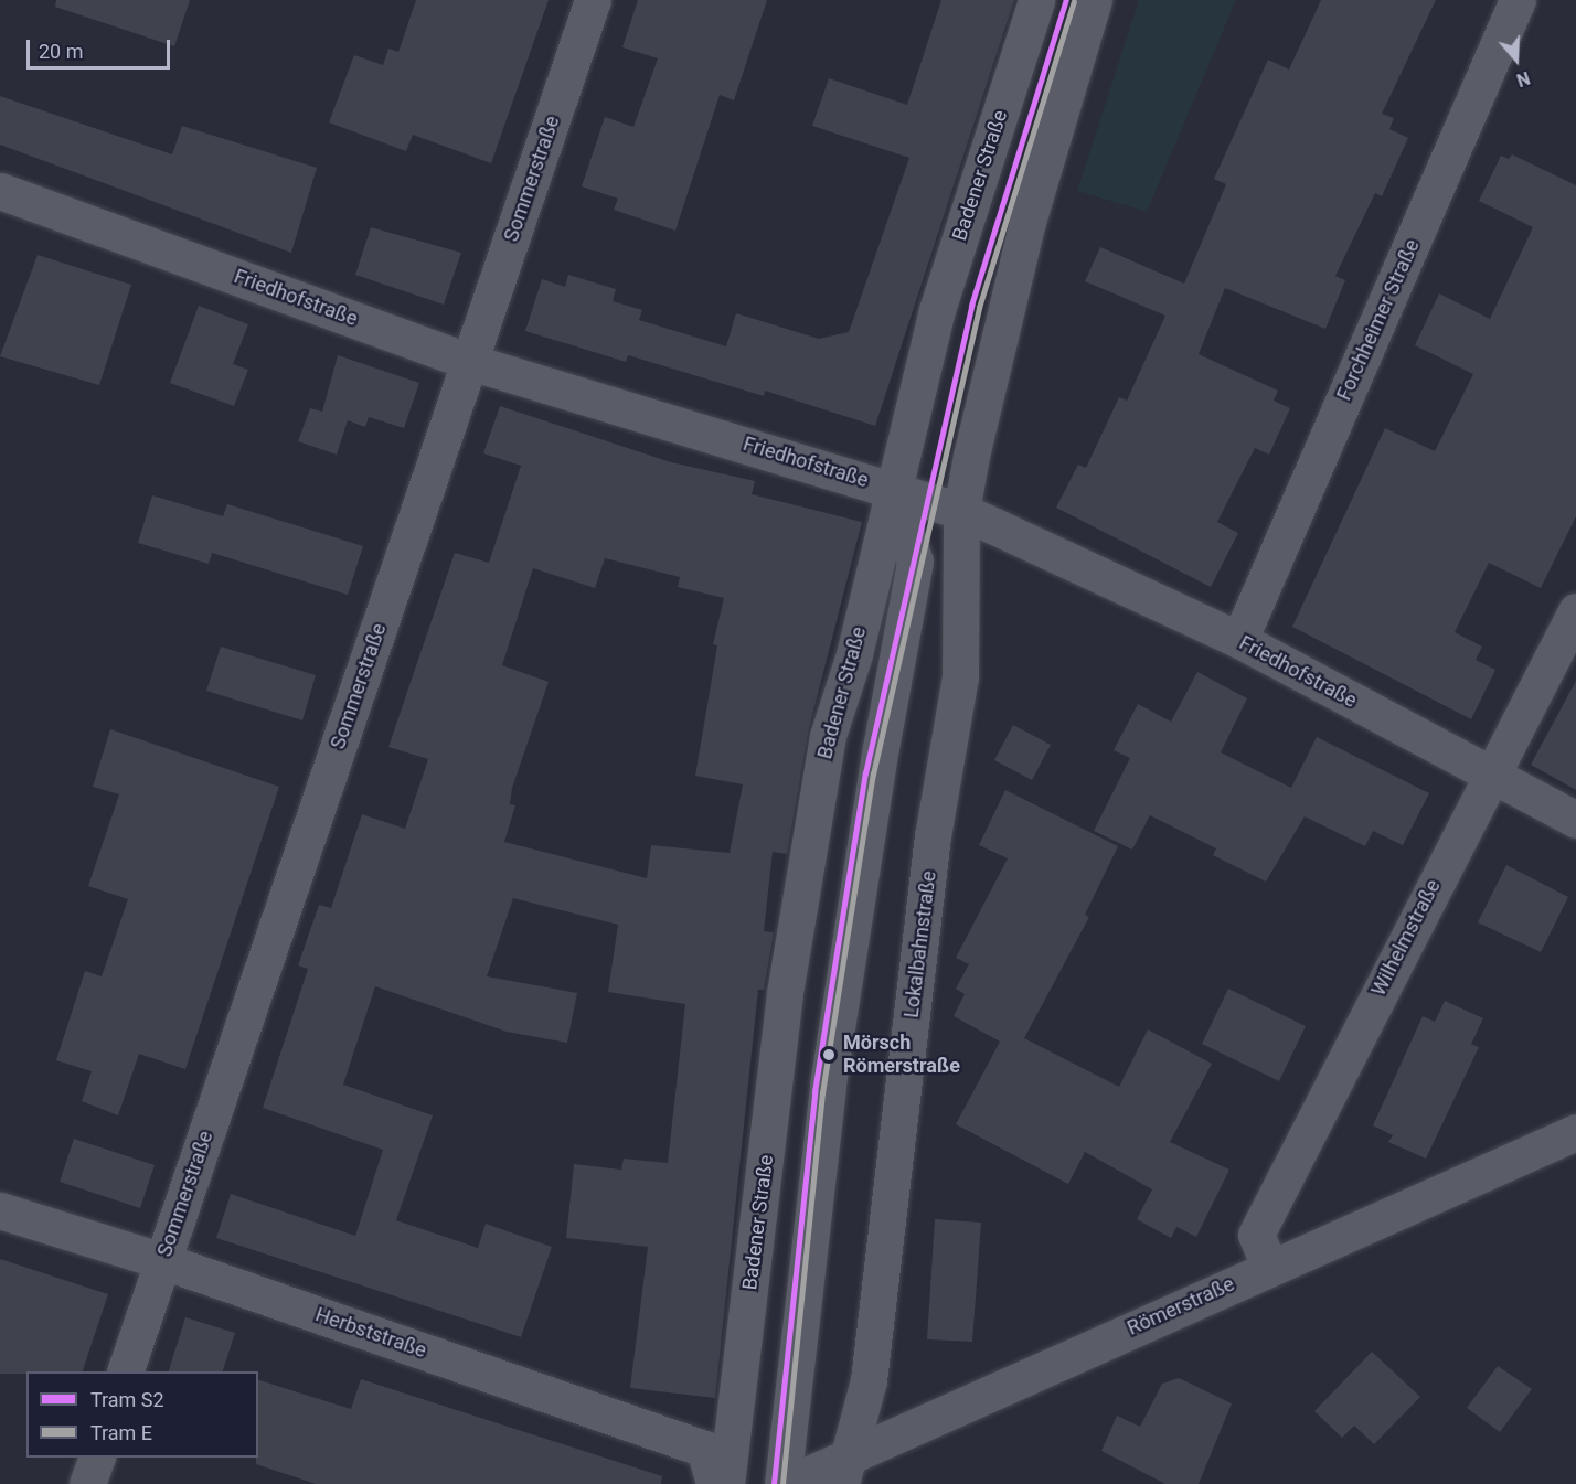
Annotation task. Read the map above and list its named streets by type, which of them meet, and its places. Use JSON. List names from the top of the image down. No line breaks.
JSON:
{"streets":{"street":["Badener Straße","Sommerstraße","Friedhofstraße","Forchheimer Straße","Wilhelmstraße","Lokalbahnstraße","Römerstraße","Herbststraße"]},"crossings":[["Badener Straße","Friedhofstraße"],["Sommerstraße","Friedhofstraße"],["Sommerstraße","Herbststraße"],["Friedhofstraße","Forchheimer Straße"],["Friedhofstraße","Wilhelmstraße"],["Friedhofstraße","Lokalbahnstraße"],["Wilhelmstraße","Römerstraße"],["Lokalbahnstraße","Römerstraße"]],"places":["Mörsch Römerstraße"],"lines":["tram line S2","tram line E"],"legend":["Tram S2","Tram E"],"scale_bar":"20 m","north":"bottom"}
